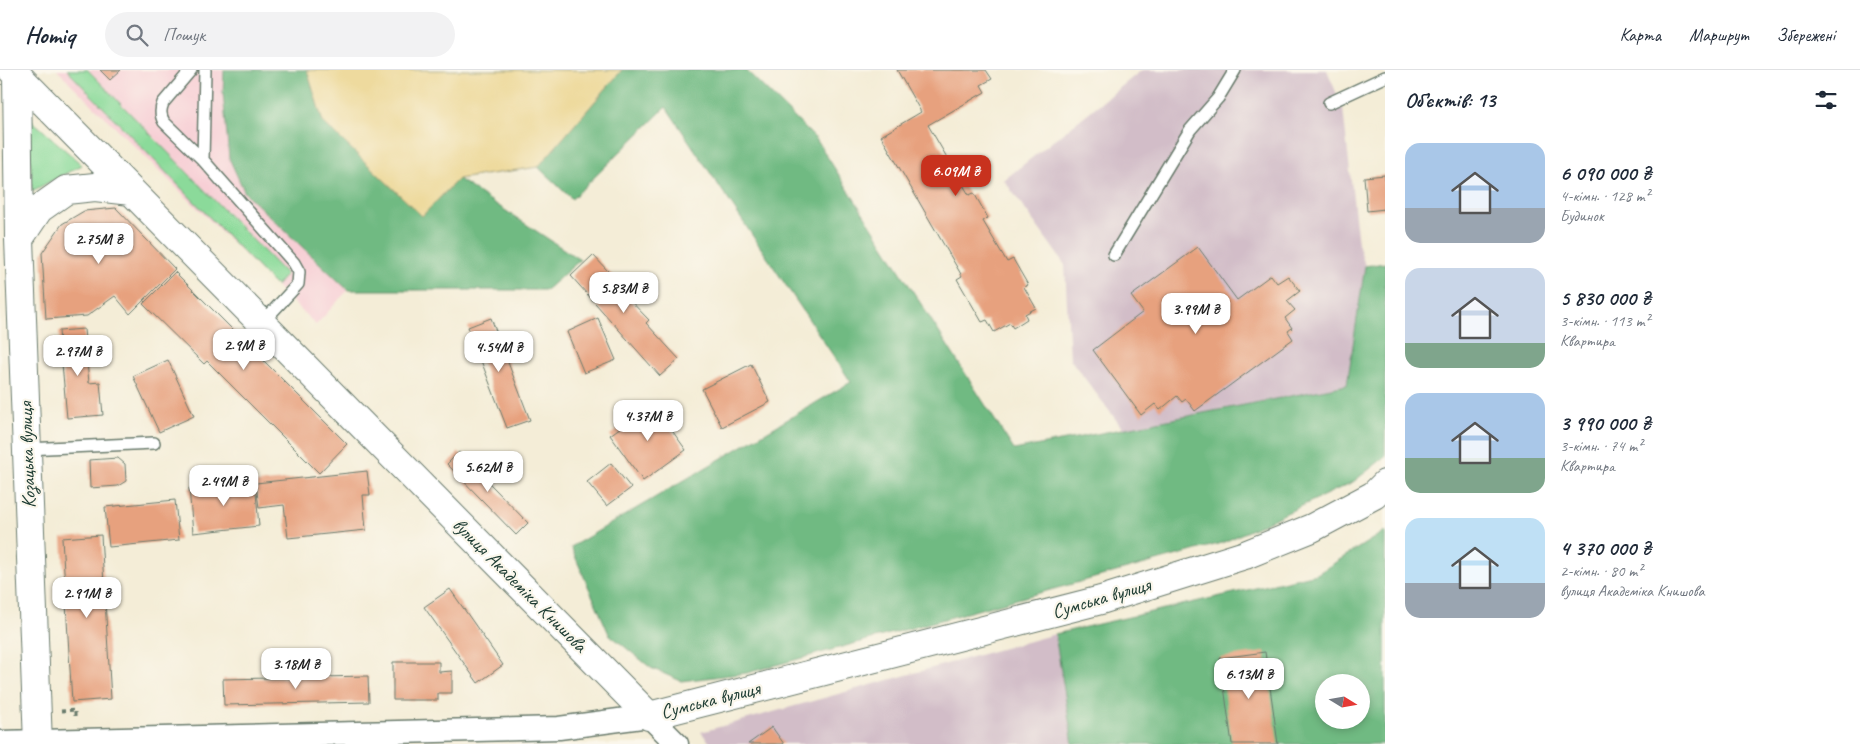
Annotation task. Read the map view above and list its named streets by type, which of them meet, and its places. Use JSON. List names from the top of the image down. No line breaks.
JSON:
{"streets":{"street":["Козацька вулиця","вулиця Академіка Книшова","Сумська вулиця"]},"crossings":[["Козацька вулиця","вулиця Академіка Книшова"],["Козацька вулиця","Сумська вулиця"],["вулиця Академіка Книшова","Сумська вулиця"]],"north":"right","page":{"header":"Homiq","search":"Пошук","nav":["Карта","Маршрут","Збережені"],"heading":"Об’єктів: 13","list":[{"name":"6 090 000 ₴","note":"4-кімн. · 128 m² · Будинок"},{"name":"5 830 000 ₴","note":"3-кімн. · 113 m² · Квартира"},{"name":"3 990 000 ₴","note":"3-кімн. · 74 m² · Квартира"},{"name":"4 370 000 ₴","note":"2-кімн. · 80 m² · вулиця Академіка Книшова"}],"price":["6.09M ₴","2.75M ₴","5.83M ₴","3.99M ₴","2.9M ₴","4.54M ₴","2.97M ₴","4.37M ₴","5.62M ₴","2.49M ₴","2.91M ₴","3.18M ₴","6.13M ₴"]}}
